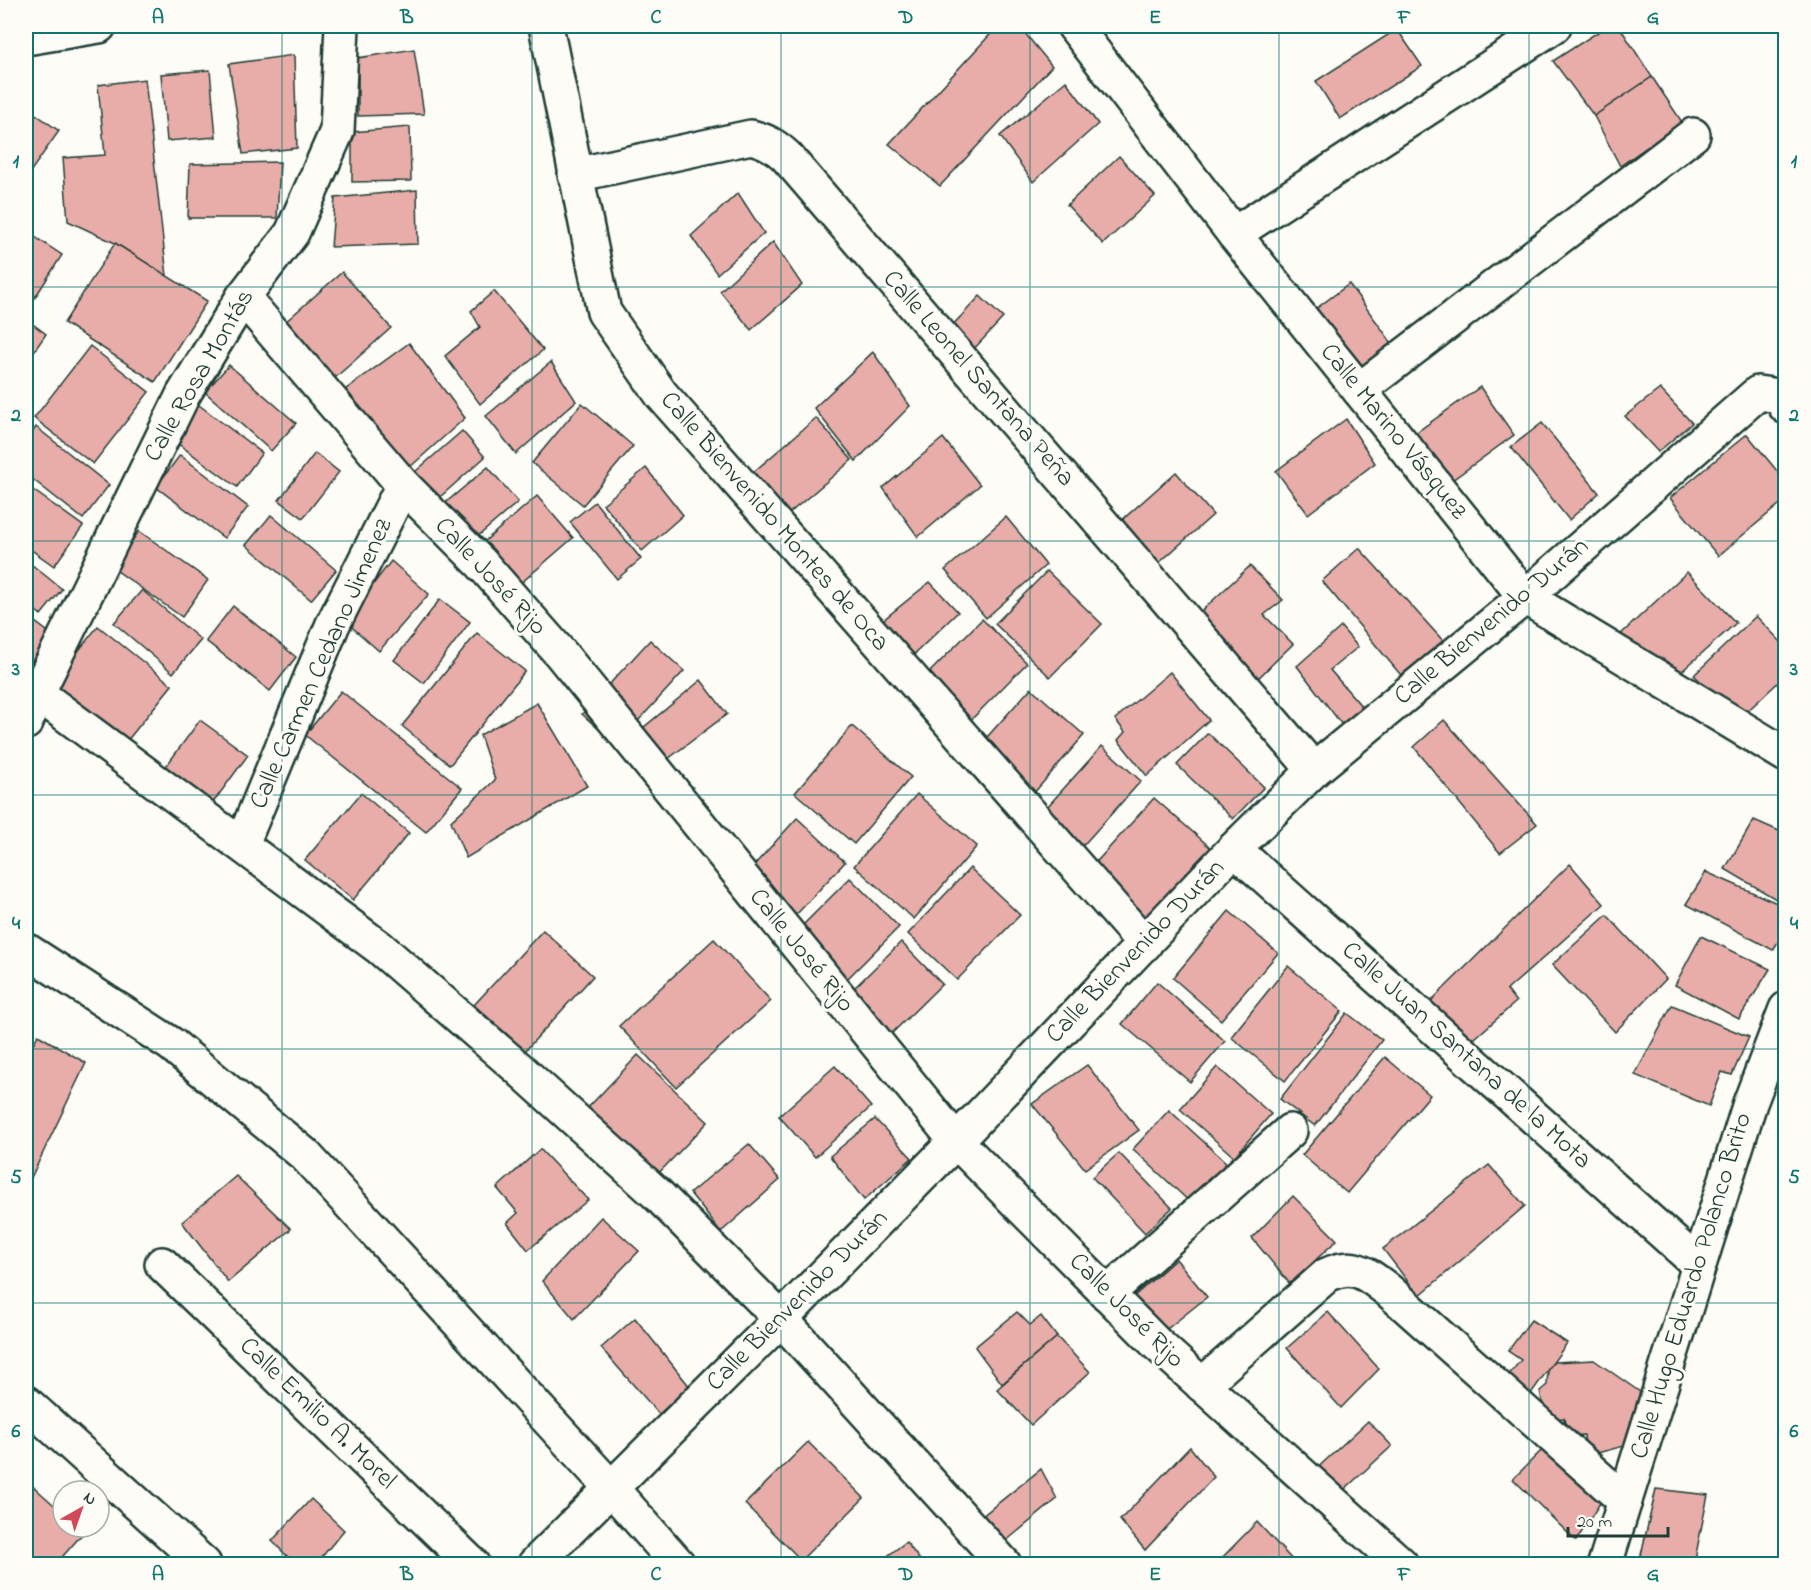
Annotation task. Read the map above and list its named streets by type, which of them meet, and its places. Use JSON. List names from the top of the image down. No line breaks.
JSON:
{"streets":{"street":["Calle Rosa Montás","Calle Leonel Santana Peña","Calle Marino Vásquez","Calle Bienvenido Montes de Oca","Calle José Rijo","Calle Bienvenido Durán","Calle Carmen Cedano Jimenez","Calle Juan Santana de la Mota","Calle Hugo Eduardo Polanco Brito","Calle Emilio A. Morel"]},"crossings":[["Calle Rosa Montás","Calle José Rijo"],["Calle Leonel Santana Peña","Calle Bienvenido Montes de Oca"],["Calle Leonel Santana Peña","Calle Bienvenido Durán"],["Calle Marino Vásquez","Calle Bienvenido Durán"],["Calle Bienvenido Montes de Oca","Calle Bienvenido Durán"],["Calle José Rijo","Calle Bienvenido Durán"],["Calle José Rijo","Calle Carmen Cedano Jimenez"],["Calle Bienvenido Durán","Calle Juan Santana de la Mota"],["Calle Juan Santana de la Mota","Calle Hugo Eduardo Polanco Brito"]],"scale_bar":"20 m","north":"top right","grid":{"columns":["A","B","C","D","E","F","G"],"rows":["1","2","3","4","5","6"]}}
